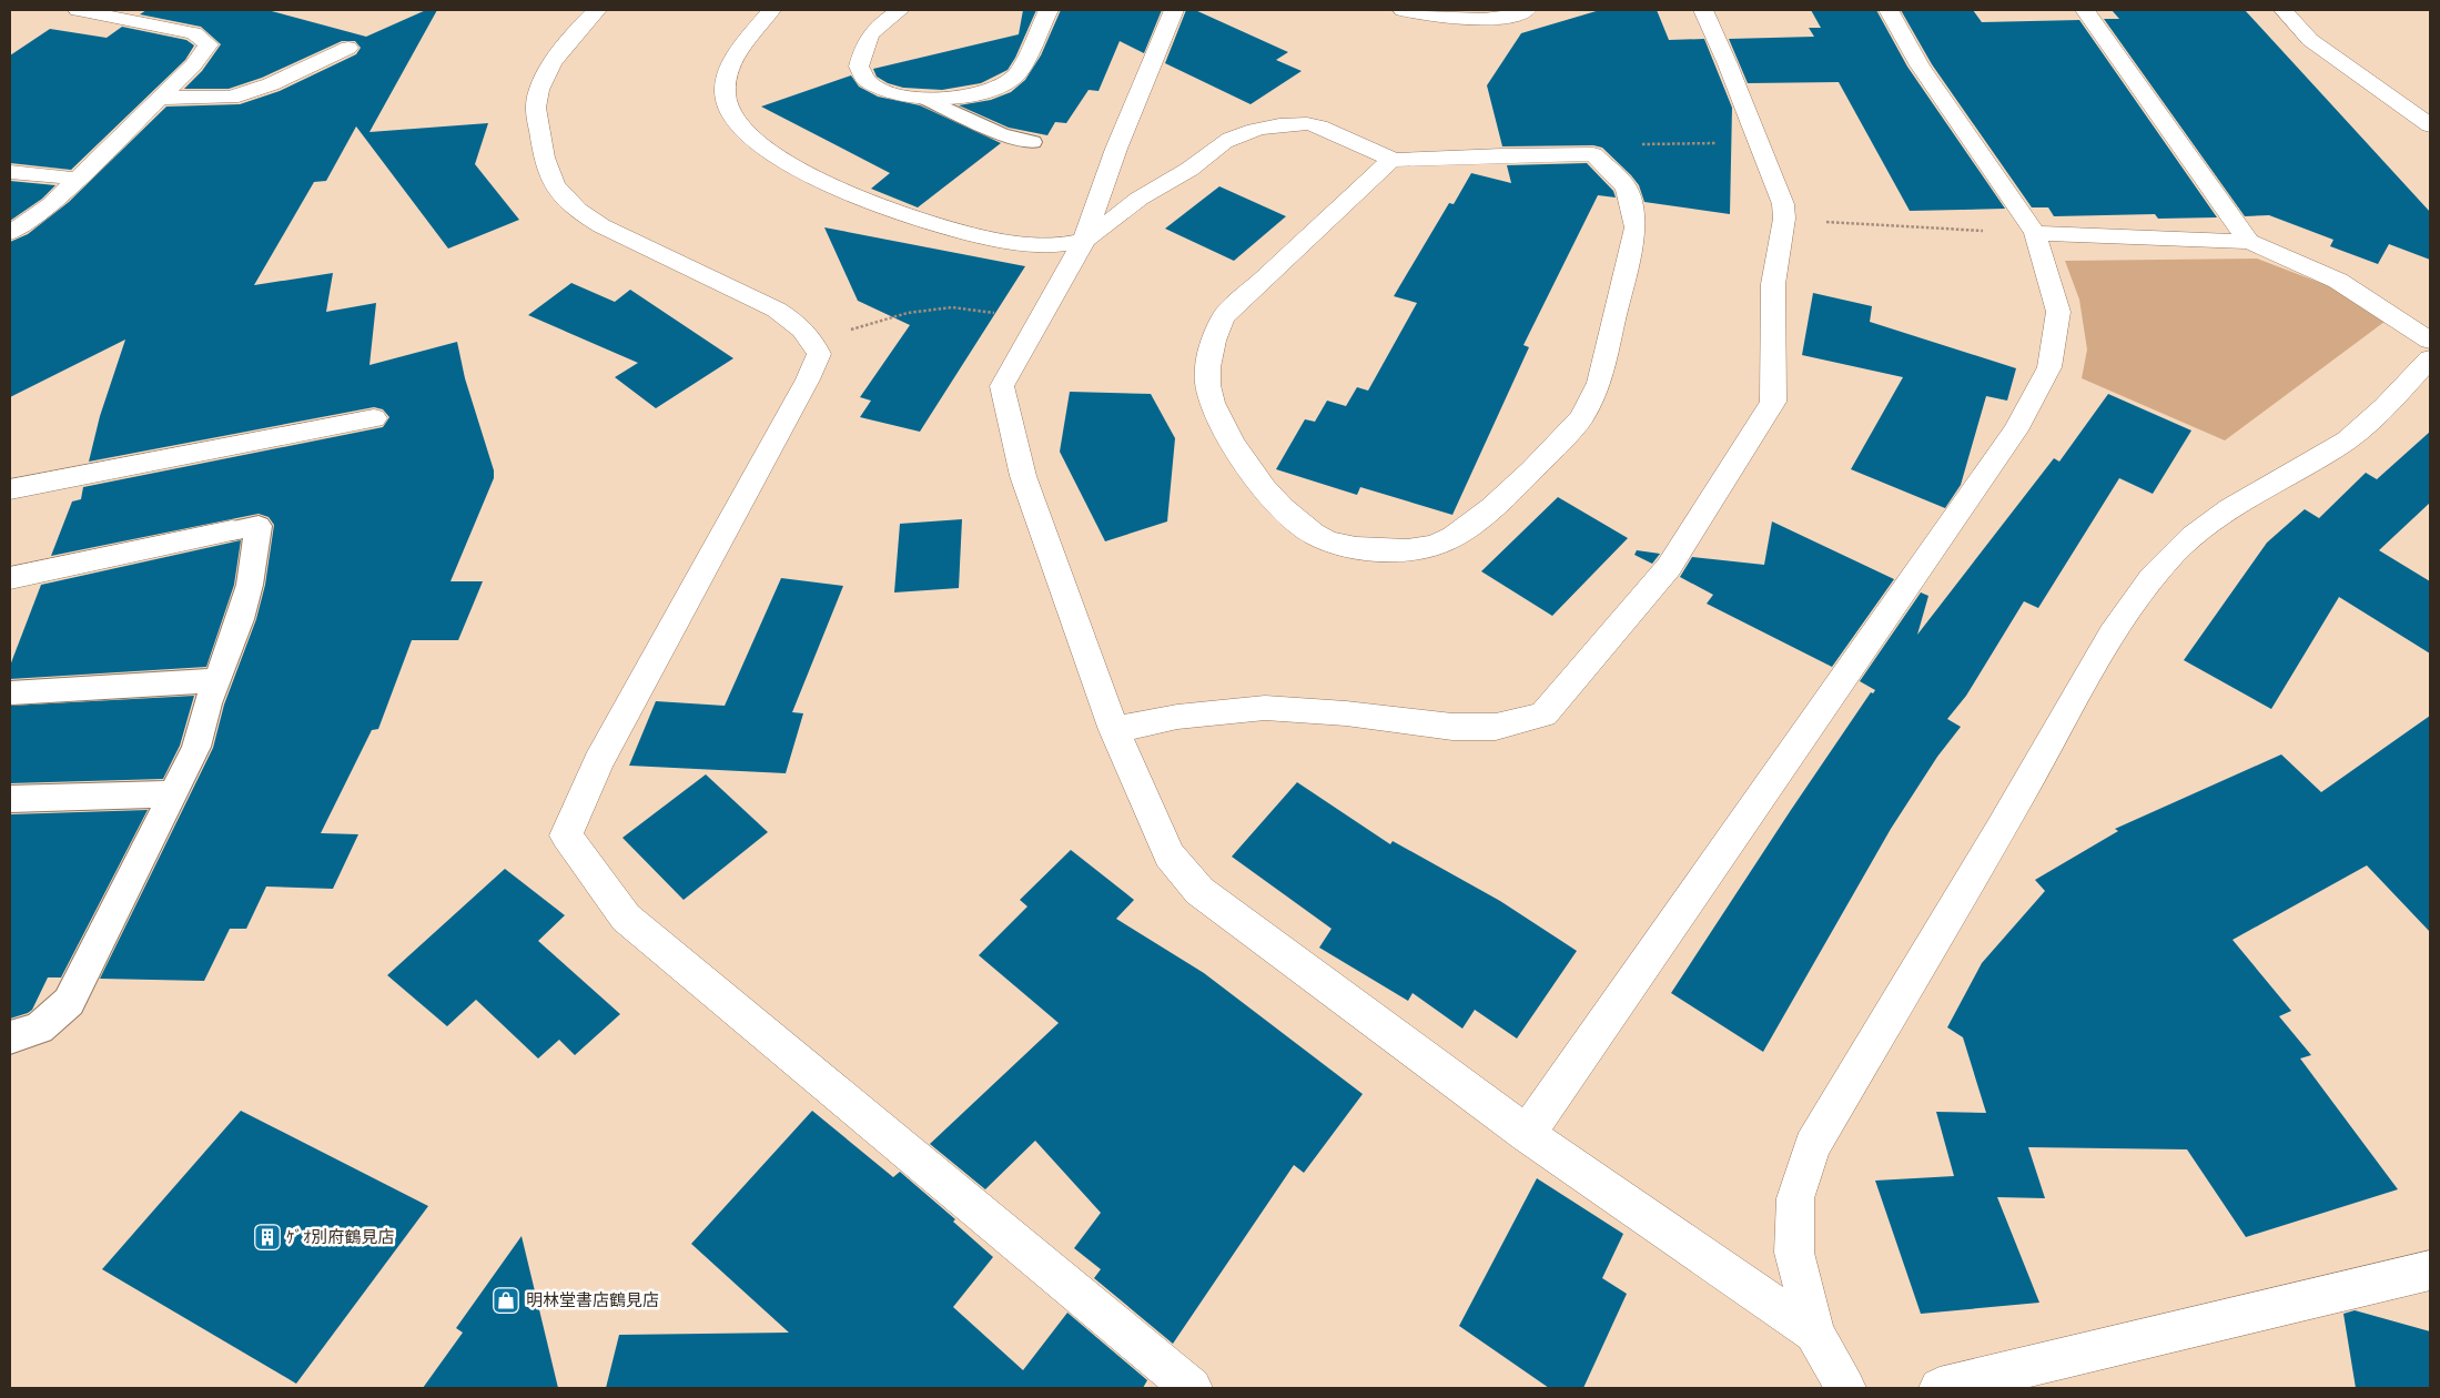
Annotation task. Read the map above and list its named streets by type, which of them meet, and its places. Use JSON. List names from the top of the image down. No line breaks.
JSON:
{"places":{"building":["ｹﾞｵ別府鶴見店"],"shop":["明林堂書店鶴見店"]}}
